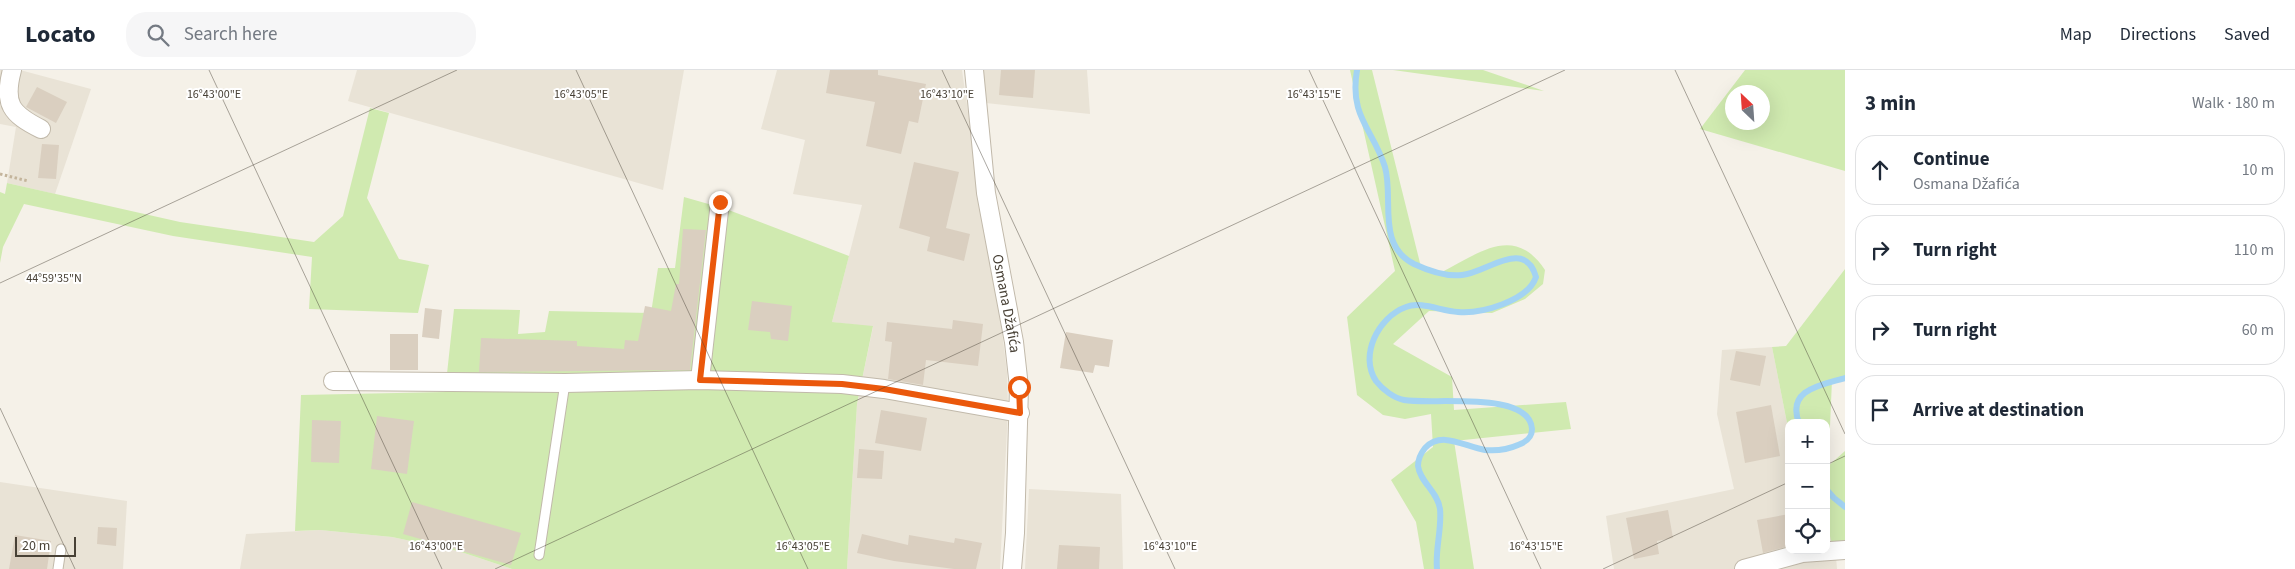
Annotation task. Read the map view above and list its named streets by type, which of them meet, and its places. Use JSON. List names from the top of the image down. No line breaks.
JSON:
{"streets":{"street":["Osmana Džafića"]},"scale_bar":"20 m","north":"top left","page":{"header":"Locato","search":"Search here","nav":["Map","Directions","Saved"],"heading":["3 min","Walk · 180 m"],"list":[["Continue","Osmana Džafića","10 m"],["Turn right","110 m"],["Turn right","60 m"],"Arrive at destination"],"map_buttons":["+","−"],"scale":"20 m"},"coordinates":["16°43'00\"E","16°43'05\"E","16°43'10\"E","16°43'15\"E","44°59'35\"N"]}
